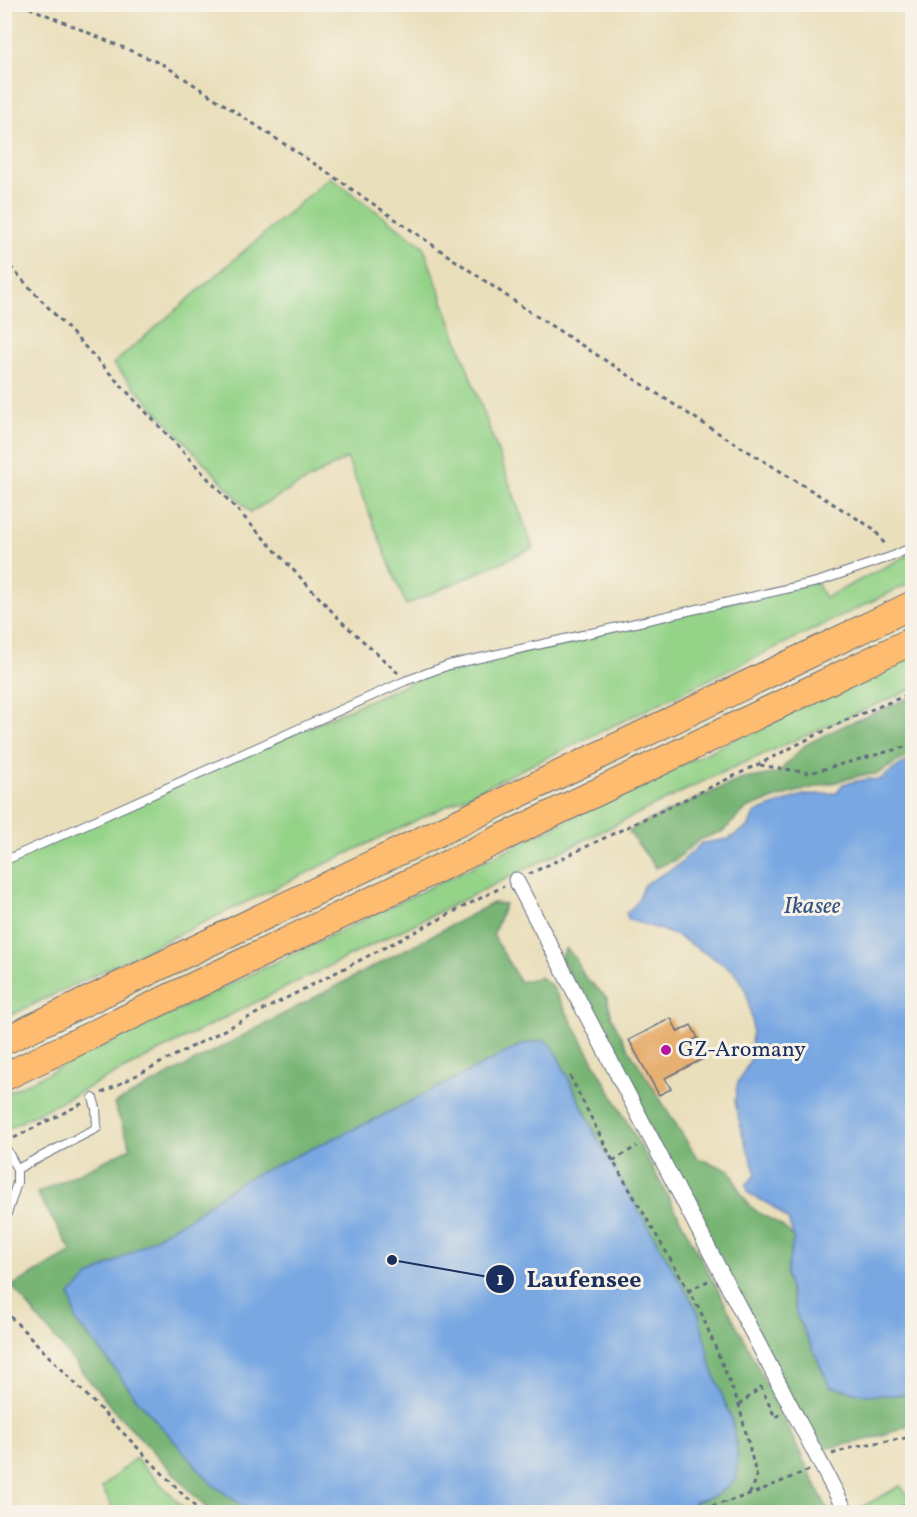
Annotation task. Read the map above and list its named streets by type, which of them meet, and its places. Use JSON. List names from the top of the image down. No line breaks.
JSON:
{"water":["Ikasee"],"places":["GZ-Aromany","Laufensee"]}
